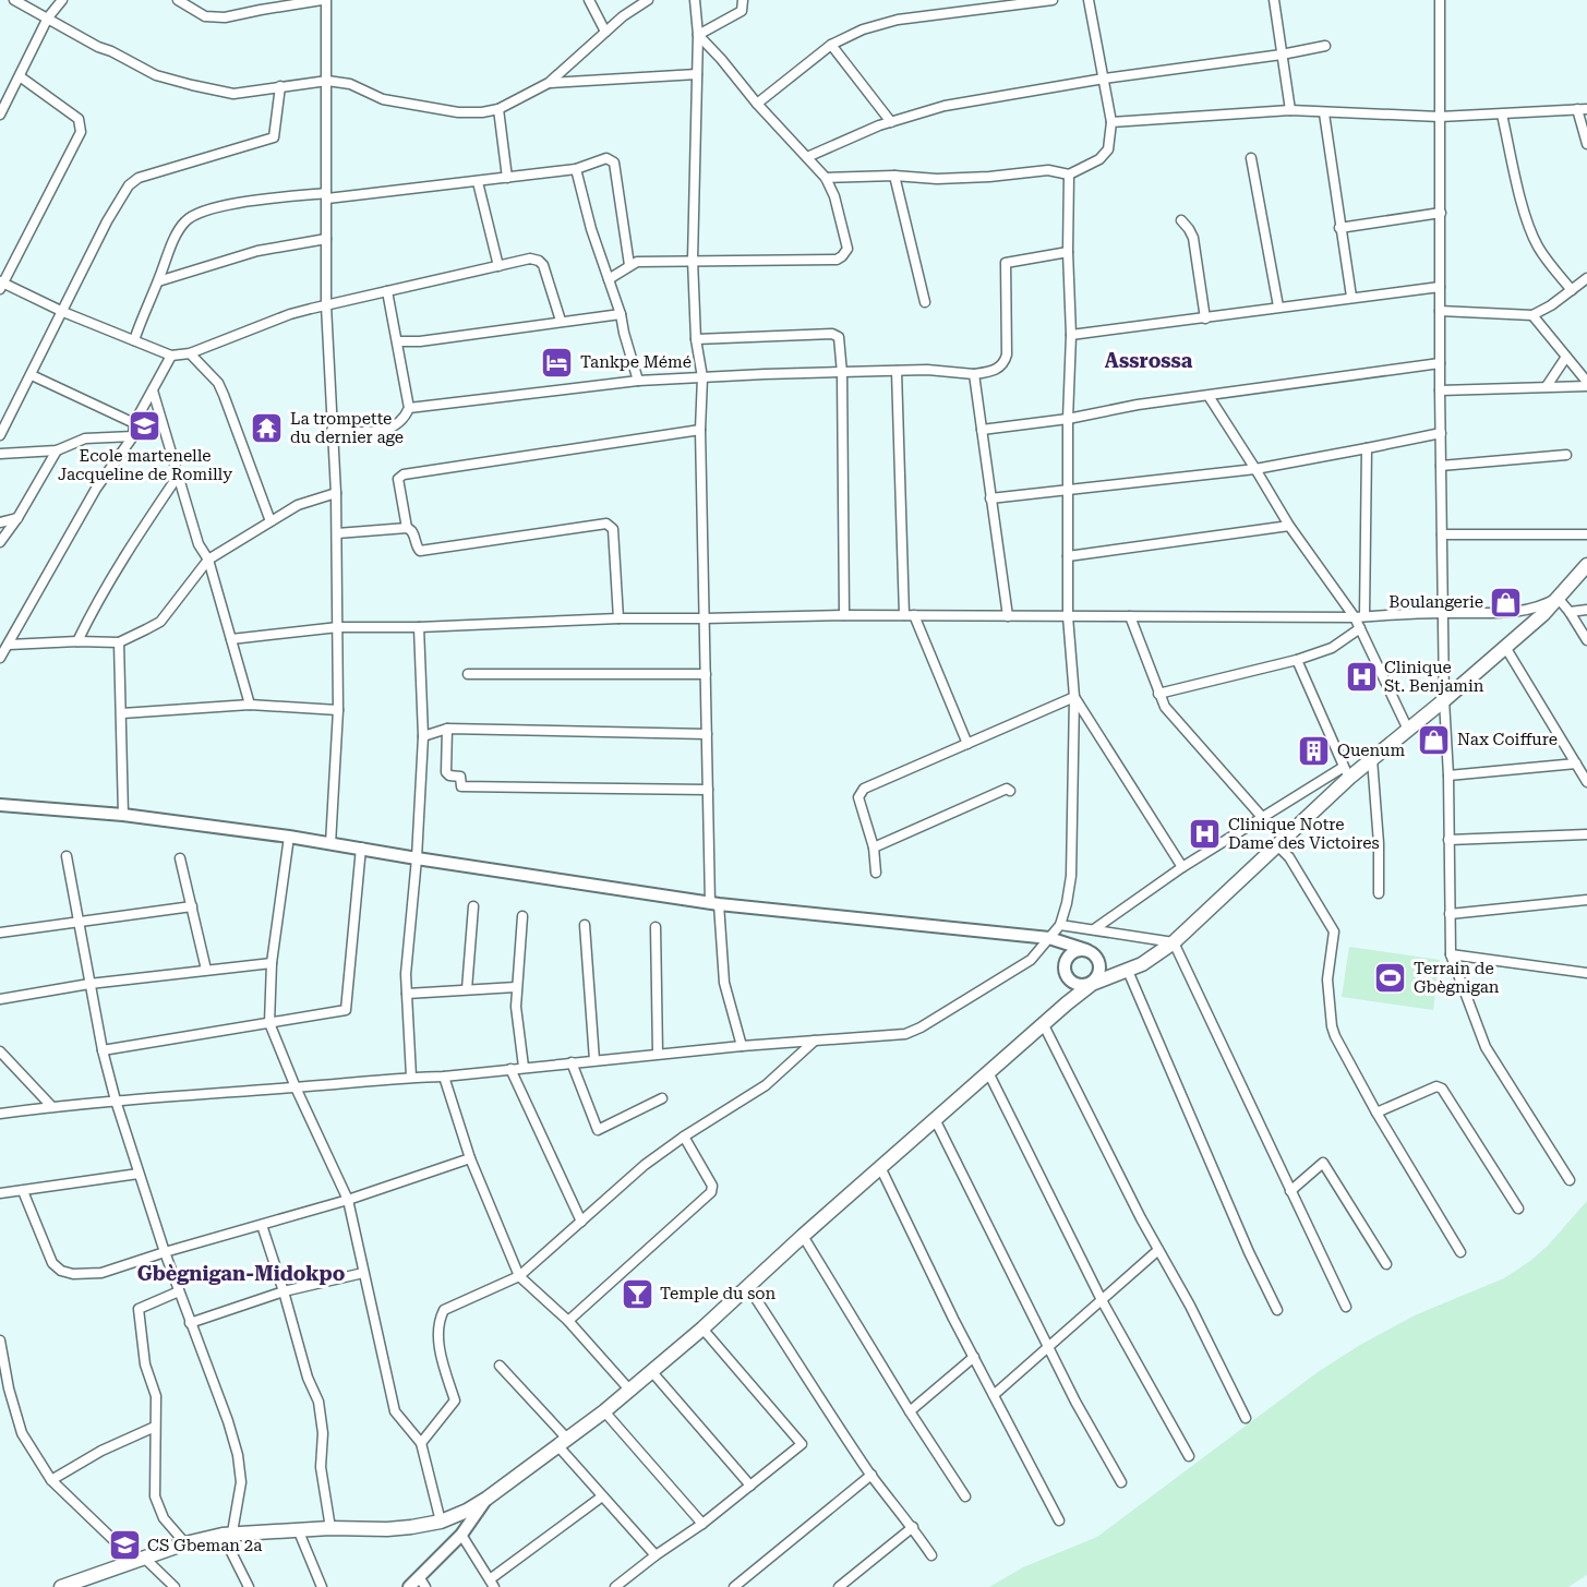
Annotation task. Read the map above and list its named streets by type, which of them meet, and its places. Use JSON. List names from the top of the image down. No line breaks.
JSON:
{"districts":["Assrossa","Gbègnigan-Midokpo"],"places":{"hotel":["Tankpe Mémé"],"school or university":["Ecole martenelle Jacqueline de Romilly","CS Gbeman 2a"],"temple":["La trompette du dernier age"],"shop":["Boulangerie","Nax Coiffure"],"hospital":["Clinique St. Benjamin","Clinique Notre Dame des Victoires"],"building":["Quenum"],"sports":["Terrain de Gbègnigan"],"bar":["Temple du son"]}}
